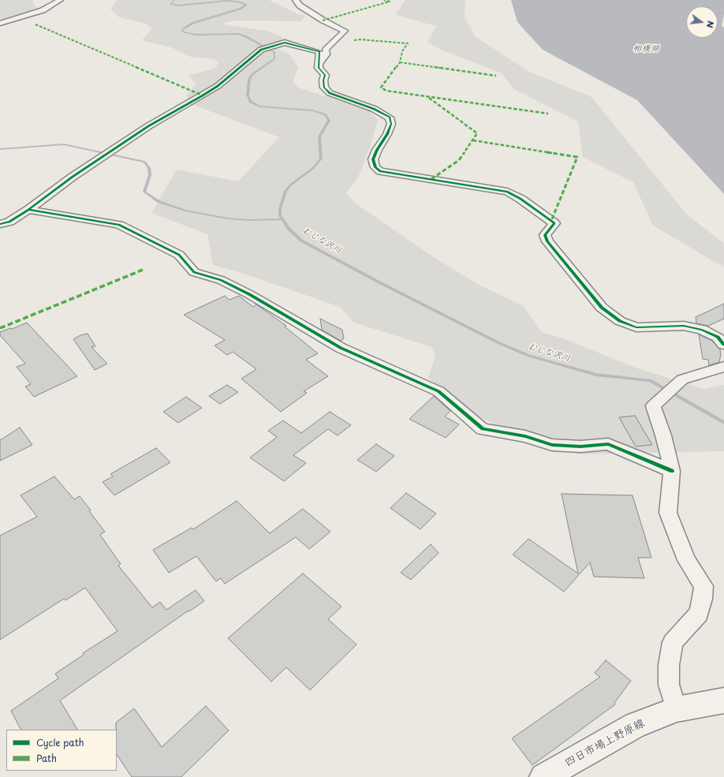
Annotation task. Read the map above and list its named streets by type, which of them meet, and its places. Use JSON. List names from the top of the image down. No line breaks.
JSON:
{"streets":{"main road":["四日市場上野原線"]},"water":["相模湖","むじな沢川"],"legend":["Cycle path","Path"],"north":"right"}
